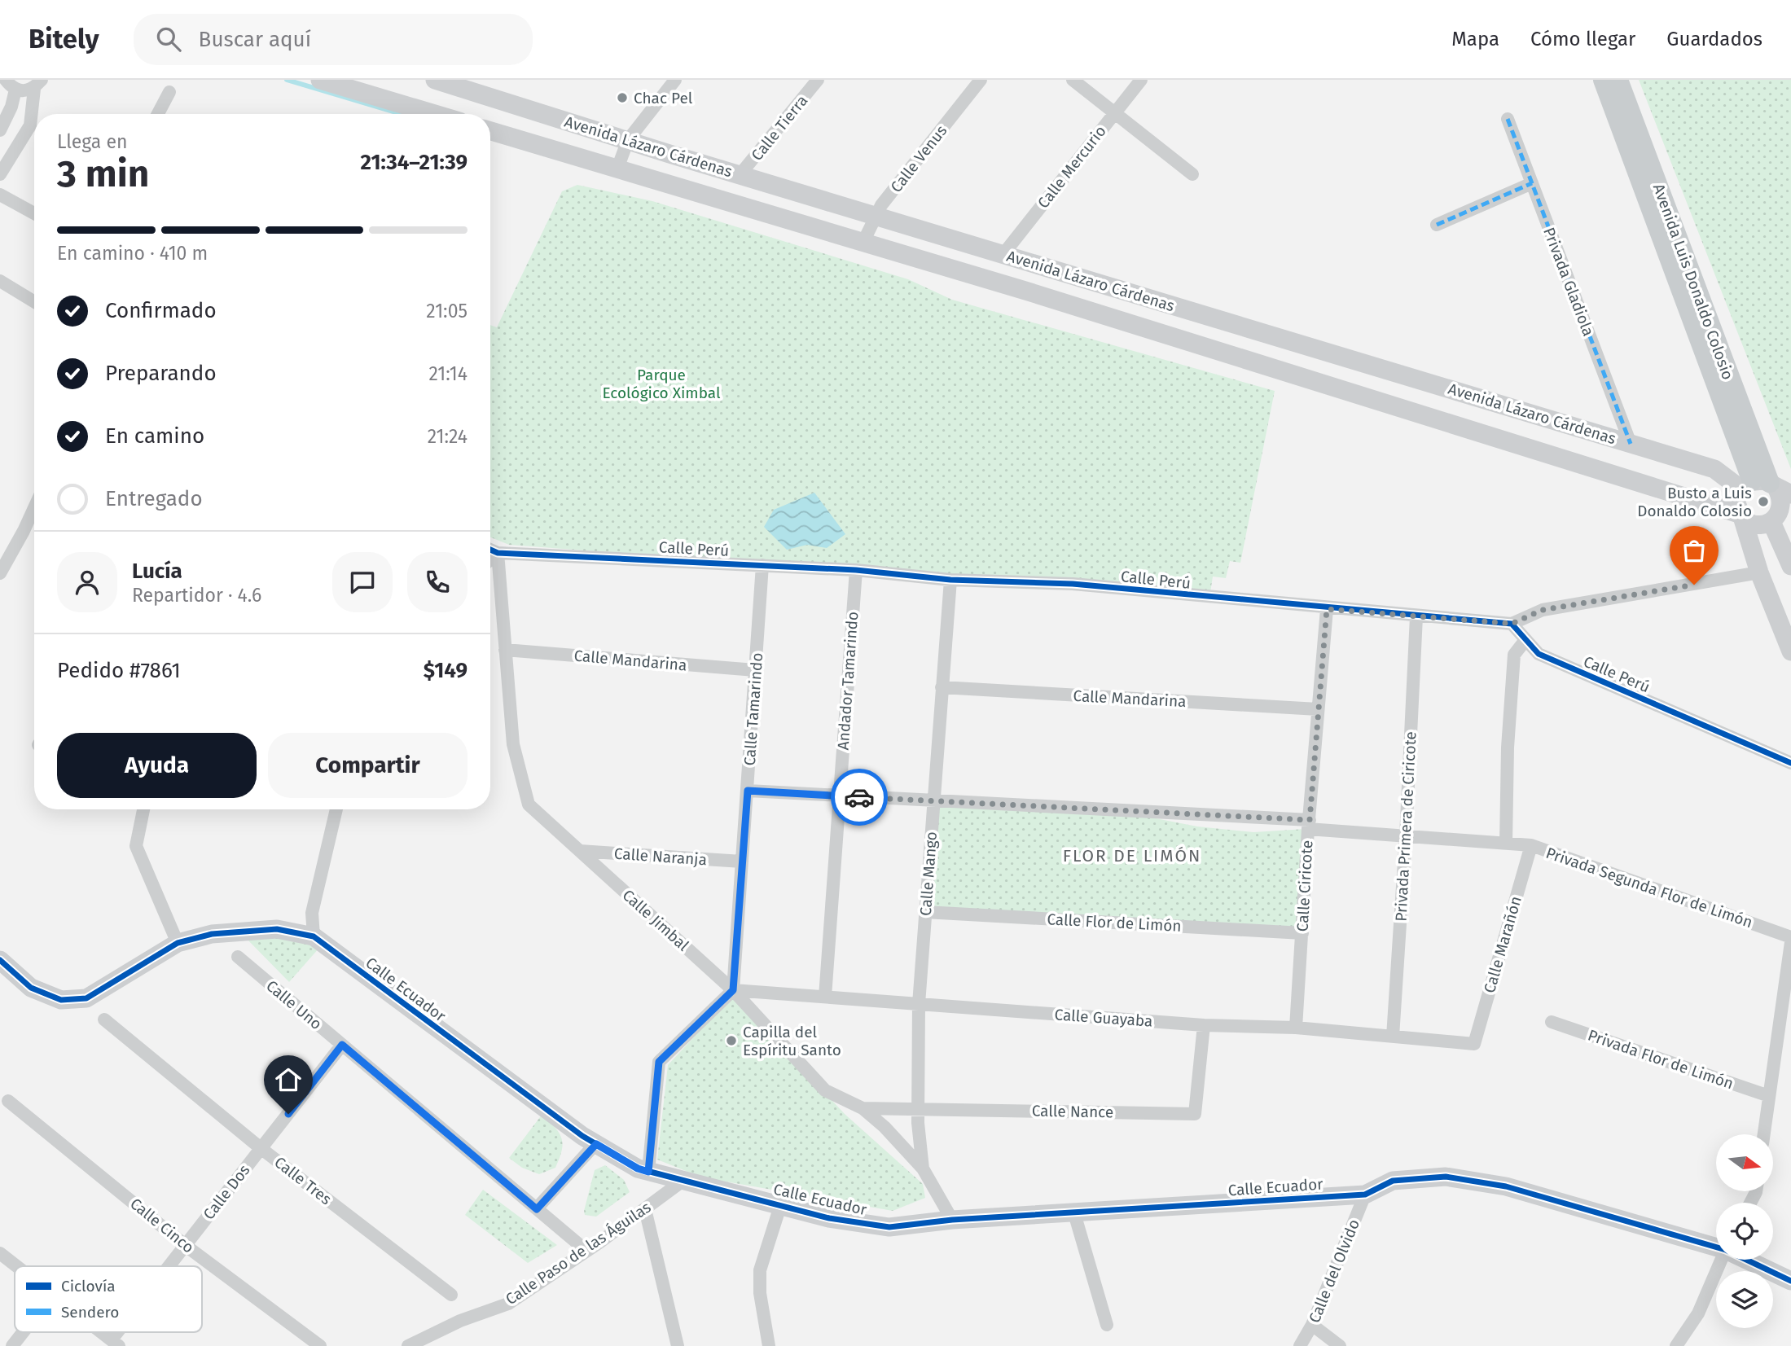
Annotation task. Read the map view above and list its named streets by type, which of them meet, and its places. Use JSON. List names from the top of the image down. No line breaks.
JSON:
{"streets":{"main road":["Avenida Lázaro Cárdenas","Avenida Luis Donaldo Colosio","Calle Ecuador"],"street":["Calle Tierra","Calle Venus","Calle Mercurio","Privada Gladiola","Calle Perú","Calle Mandarina","Andador Tamarindo","Calle Tamarindo","Privada Primera de Ciricote","Calle Naranja","Calle Mango","Calle Ciricote","Privada Segunda Flor de Limón","Calle Jimbal","Calle Flor de Limón","Calle Marañón","Calle Uno","Calle Guayaba","Privada Flor de Limón","Calle Nance","Calle Tres","Calle Dos","Calle Cinco","Calle Paso de las Águilas","Calle del Olvido"]},"crossings":[["Calle Tierra","Avenida Lázaro Cárdenas"],["Avenida Lázaro Cárdenas","Calle Venus"],["Avenida Lázaro Cárdenas","Calle Mercurio"],["Avenida Lázaro Cárdenas","Privada Gladiola"],["Avenida Lázaro Cárdenas","Avenida Luis Donaldo Colosio"],["Calle Perú","Andador Tamarindo"],["Calle Perú","Calle Tamarindo"],["Calle Perú","Privada Primera de Ciricote"],["Calle Perú","Calle Mango"],["Calle Perú","Calle Ciricote"],["Calle Perú","Calle Jimbal"],["Calle Mandarina","Calle Tamarindo"],["Calle Mandarina","Calle Mango"],["Calle Mandarina","Calle Ciricote"],["Calle Mandarina","Calle Jimbal"],["Andador Tamarindo","Privada Segunda Flor de Limón"],["Andador Tamarindo","Calle Guayaba"],["Calle Tamarindo","Calle Naranja"],["Calle Tamarindo","Privada Segunda Flor de Limón"],["Calle Tamarindo","Calle Jimbal"],["Calle Tamarindo","Calle Guayaba"],["Privada Primera de Ciricote","Privada Segunda Flor de Limón"],["Privada Primera de Ciricote","Calle Guayaba"],["Calle Naranja","Calle Jimbal"],["Calle Mango","Privada Segunda Flor de Limón"],["Calle Mango","Calle Jimbal"],["Calle Mango","Calle Flor de Limón"],["Calle Mango","Calle Guayaba"],["Calle Mango","Calle Nance"],["Calle Ciricote","Privada Segunda Flor de Limón"],["Calle Ciricote","Calle Flor de Limón"],["Calle Ciricote","Calle Guayaba"],["Privada Segunda Flor de Limón","Calle Marañón"],["Calle Jimbal","Calle Ecuador"],["Calle Jimbal","Calle Guayaba"],["Calle Jimbal","Calle Nance"],["Calle Marañón","Calle Guayaba"],["Calle Ecuador","Calle Paso de las Águilas"],["Calle Ecuador","Calle del Olvido"],["Calle Uno","Calle Dos"],["Calle Uno","Calle Paso de las Águilas"],["Calle Guayaba","Calle Nance"],["Calle Tres","Calle Dos"],["Calle Dos","Calle Cinco"]],"districts":["FLOR DE LIMÓN"],"parks":["Parque Ecológico Ximbal"],"places":["Chac Pel","Busto a Luis Donaldo Colosio","Capilla del Espíritu Santo"],"legend":["Ciclovía","Sendero"],"north":"right","page":{"header":"Bitely","search":"Buscar aquí","nav":["Mapa","Cómo llegar","Guardados"],"heading":["3 min","Llega en","21:34–21:39"],"panel":["Lucía","Repartidor · 4.6","Pedido #7861","$149"],"bar":"En camino · 410 m","list":[["Confirmado","21:05"],["Preparando","21:14"],["En camino","21:24"],"Entregado"],"buttons":["Ayuda","Compartir"]}}
